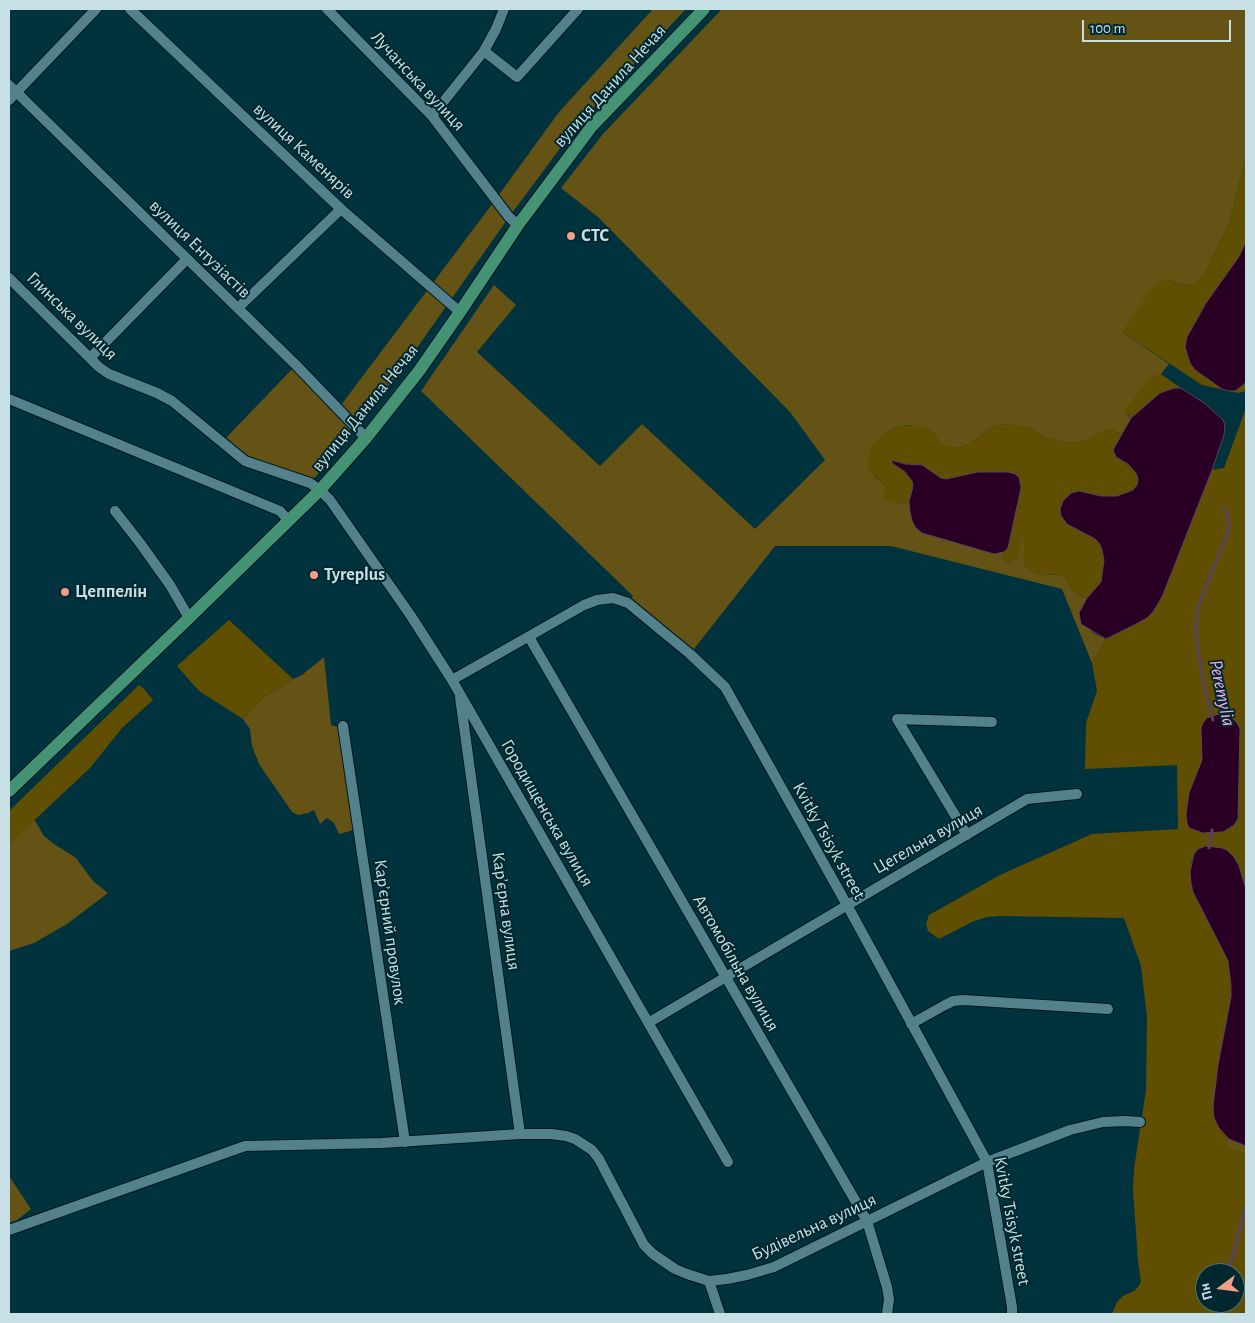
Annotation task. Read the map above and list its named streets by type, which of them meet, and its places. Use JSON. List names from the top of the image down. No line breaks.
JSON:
{"streets":{"main road":["вулиця Данила Нечая"],"street":["Лучанська вулиця","вулиця Каменярів","вулиця Ентузіастів","Глинська вулиця","Городищенська вулиця","Цегельна вулиця","Kvitky Tsisyk street","Карʼєрна вулиця","Карʼєрний провулок","Автомобільна вулиця","Будівельна вулиця"]},"crossings":[["Лучанська вулиця","вулиця Данила Нечая"],["вулиця Данила Нечая","вулиця Каменярів"],["вулиця Данила Нечая","вулиця Ентузіастів"],["вулиця Данила Нечая","Глинська вулиця"],["вулиця Данила Нечая","Городищенська вулиця"],["Глинська вулиця","Городищенська вулиця"],["Городищенська вулиця","Цегельна вулиця"],["Городищенська вулиця","Kvitky Tsisyk street"],["Городищенська вулиця","Карʼєрна вулиця"],["Цегельна вулиця","Kvitky Tsisyk street"],["Цегельна вулиця","Автомобільна вулиця"],["Kvitky Tsisyk street","Автомобільна вулиця"],["Kvitky Tsisyk street","Будівельна вулиця"],["Карʼєрна вулиця","Будівельна вулиця"],["Карʼєрний провулок","Будівельна вулиця"],["Автомобільна вулиця","Будівельна вулиця"]],"water":["Peremylia"],"places":["СТС","Tyreplus","Цеппелін"],"scale_bar":"100 m","north":"left"}
